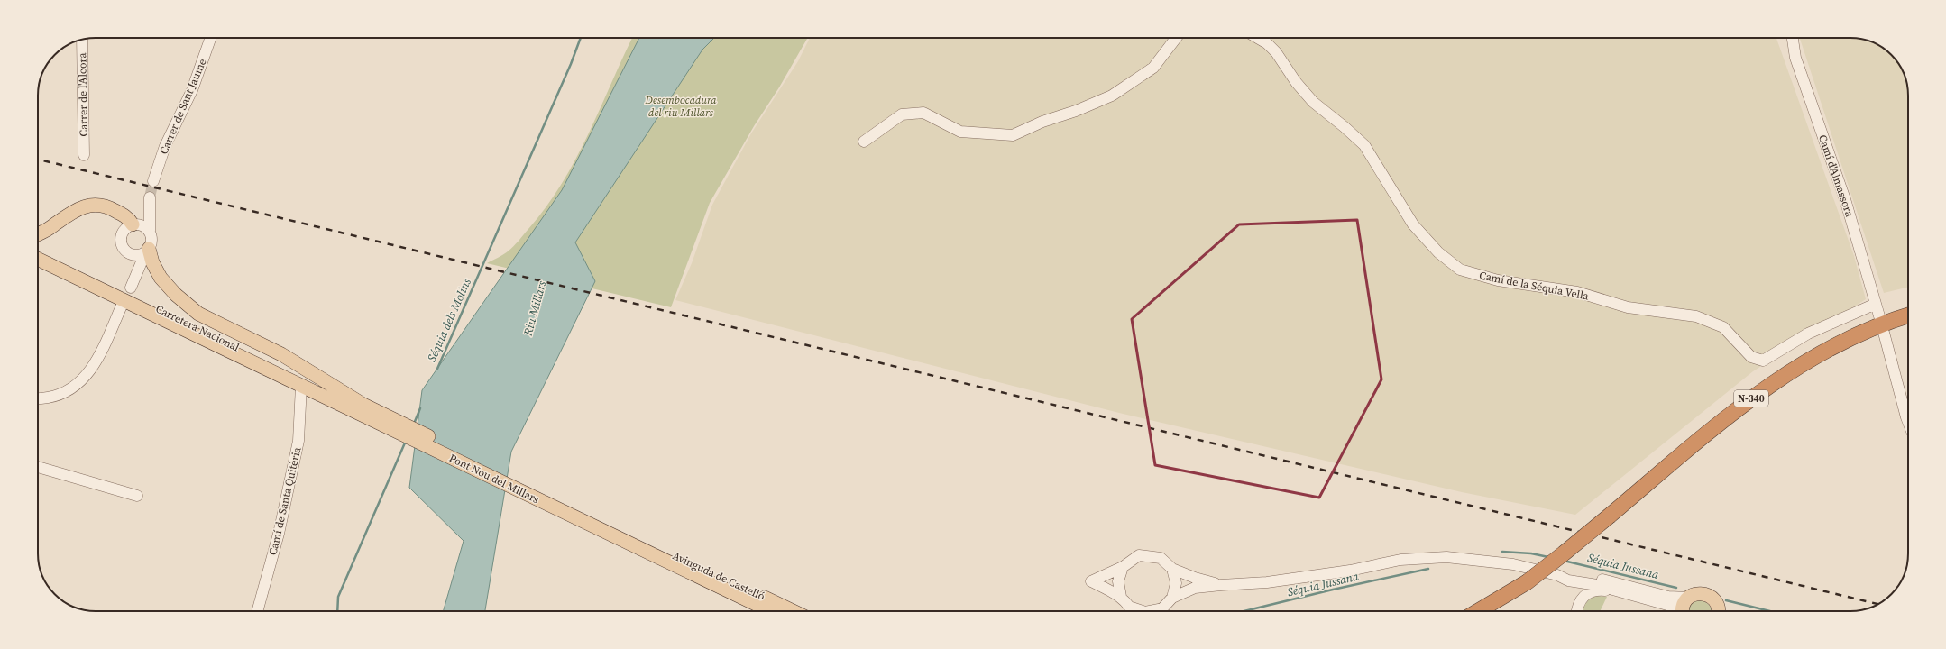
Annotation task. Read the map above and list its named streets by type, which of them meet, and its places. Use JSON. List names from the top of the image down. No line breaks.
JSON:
{"streets":{"highway":["N-340"],"main road":["Carretera Nacional","Pont Nou del Millars","Avinguda de Castelló"],"street":["Carrer de l'Alcora","Carrer de Sant Jaume","Camí d'Almassora","Camí de la Séquia Vella","Camí de Santa Quitèria"]},"crossings":[["Camí d'Almassora","Camí de la Séquia Vella"],["Carretera Nacional","Pont Nou del Millars"],["Carretera Nacional","Camí de Santa Quitèria"],["Pont Nou del Millars","Avinguda de Castelló"]],"water":["Riu Millars","Séquia dels Molins","Séquia Jussana"],"parks":["Desembocadura del riu Millars"]}
